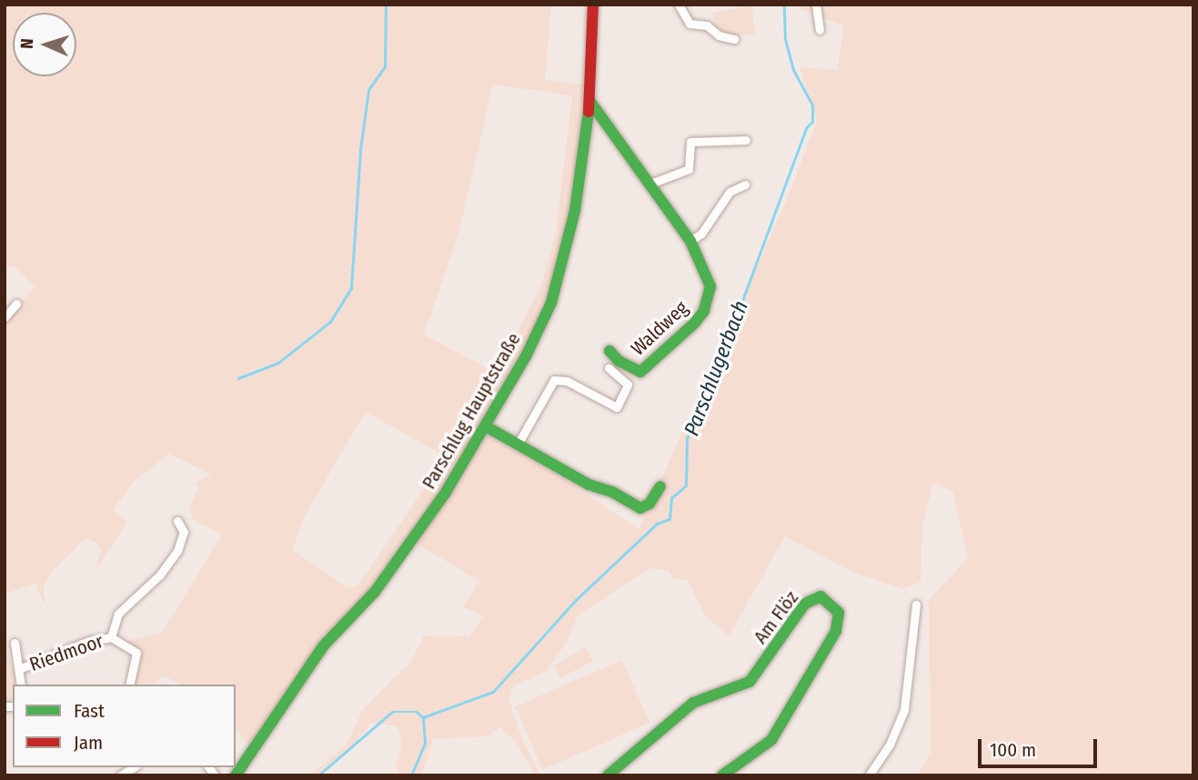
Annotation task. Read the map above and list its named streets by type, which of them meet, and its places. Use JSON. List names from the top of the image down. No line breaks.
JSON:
{"streets":{"street":["Waldweg","Parschlug Hauptstraße","Am Flöz","Riedmoor"]},"crossings":[["Waldweg","Parschlug Hauptstraße"]],"water":["Parschlugerbach"],"legend":["Fast","Jam"],"scale_bar":"100 m","north":"left"}
